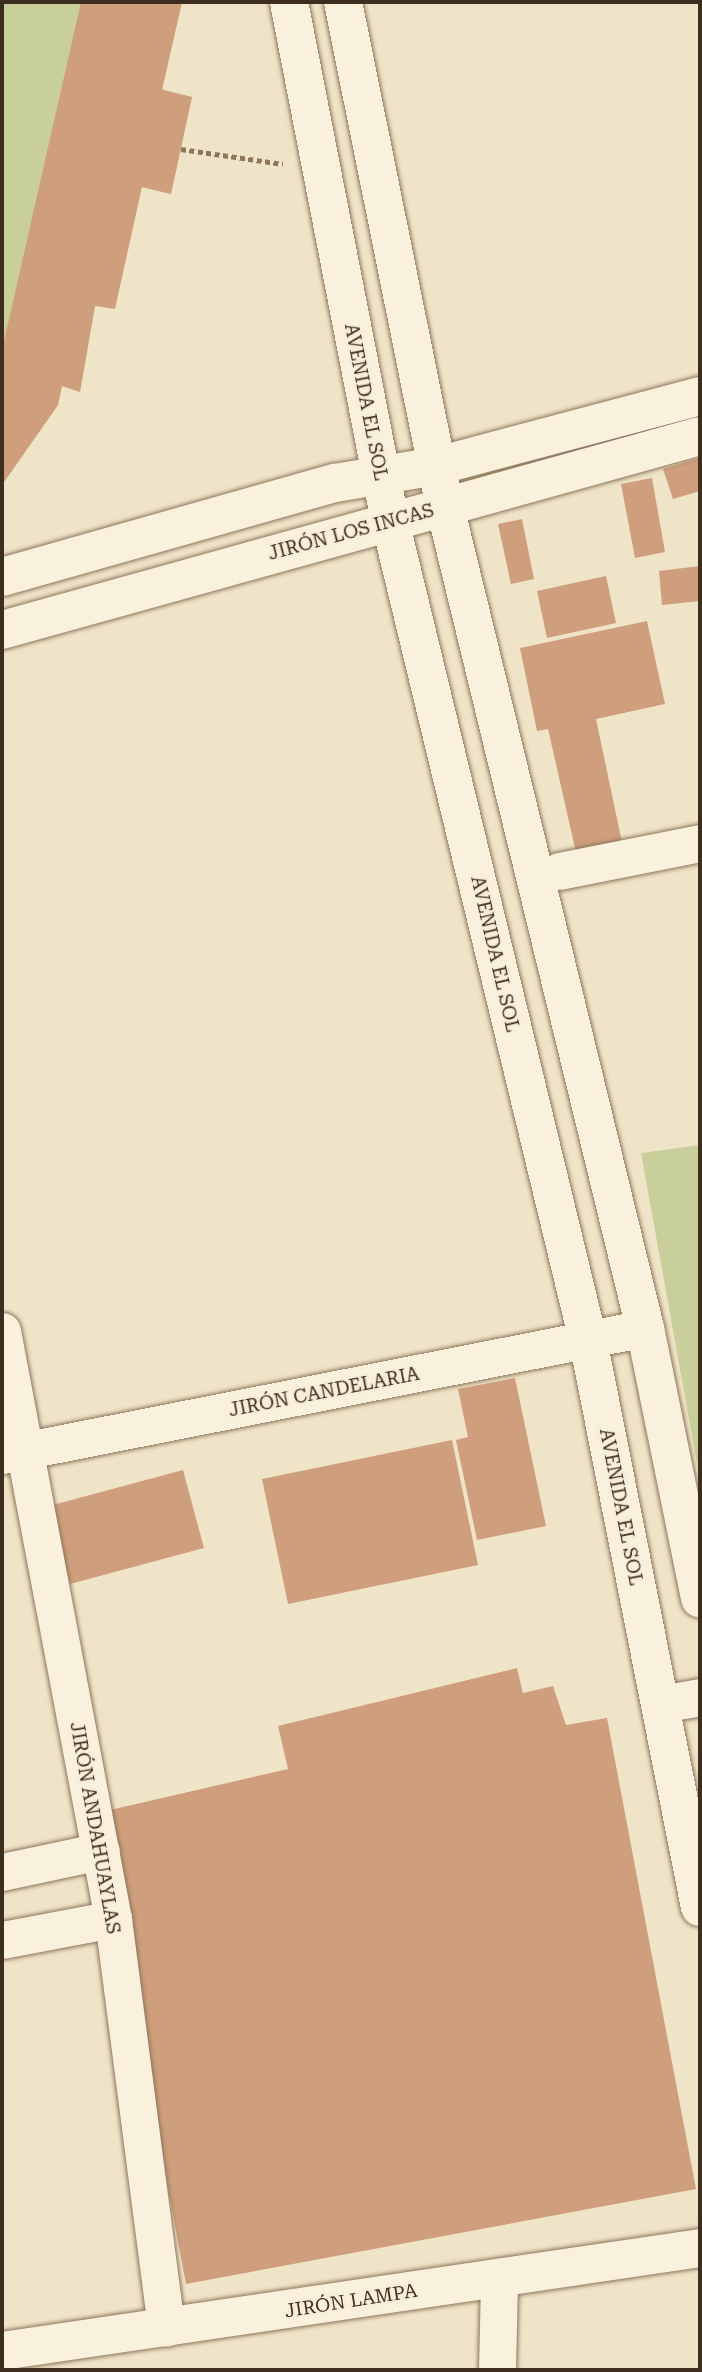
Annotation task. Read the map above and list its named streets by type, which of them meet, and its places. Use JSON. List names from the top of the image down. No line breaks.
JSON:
{"streets":{"street":["AVENIDA EL SOL","JIRÓN LOS INCAS","JIRÓN CANDELARIA","JIRÓN ANDAHUAYLAS","JIRÓN LAMPA"]},"crossings":[["AVENIDA EL SOL","JIRÓN LOS INCAS"],["AVENIDA EL SOL","JIRÓN CANDELARIA"],["JIRÓN CANDELARIA","JIRÓN ANDAHUAYLAS"],["JIRÓN ANDAHUAYLAS","JIRÓN LAMPA"]]}
